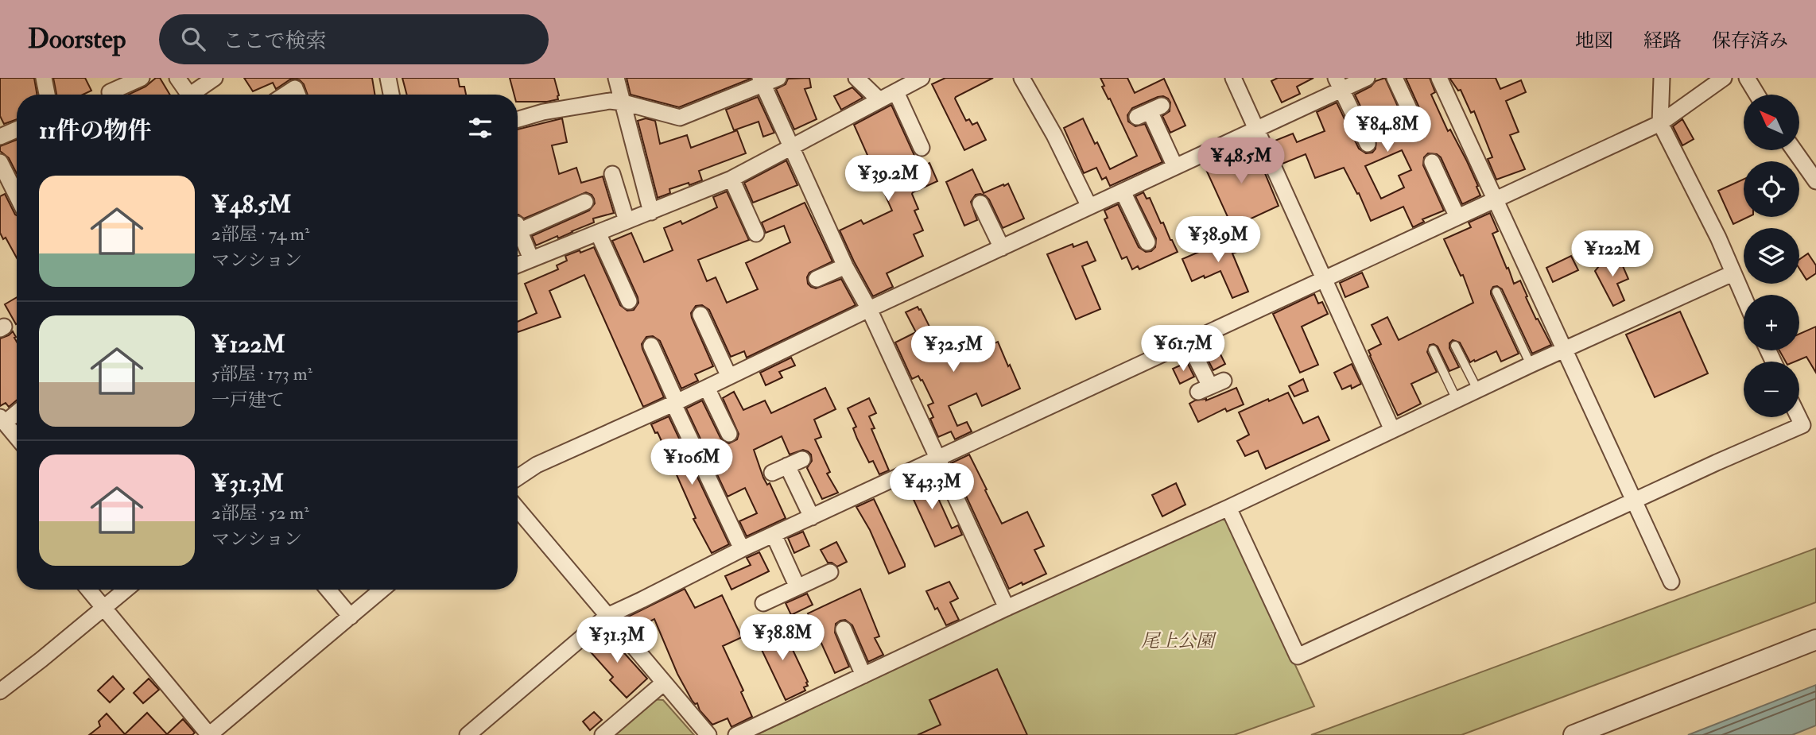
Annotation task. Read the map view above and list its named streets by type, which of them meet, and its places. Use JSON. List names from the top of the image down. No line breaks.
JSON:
{"parks":["尾上公園"],"north":"top left","page":{"header":"Doorstep","search":"ここで検索","nav":["地図","経路","保存済み"],"map_buttons":["+","−"],"heading":"11件の物件","price":["¥84.8M","¥48.5M","¥39.2M","¥38.9M","¥122M","¥61.7M","¥32.5M","¥106M","¥43.3M","¥38.8M","¥31.3M"],"list":[{"name":"¥48.5M","note":"2部屋 · 74 m² · マンション"},{"name":"¥122M","note":"5部屋 · 173 m² · 一戸建て"},{"name":"¥31.3M","note":"2部屋 · 52 m² · マンション"}]}}
